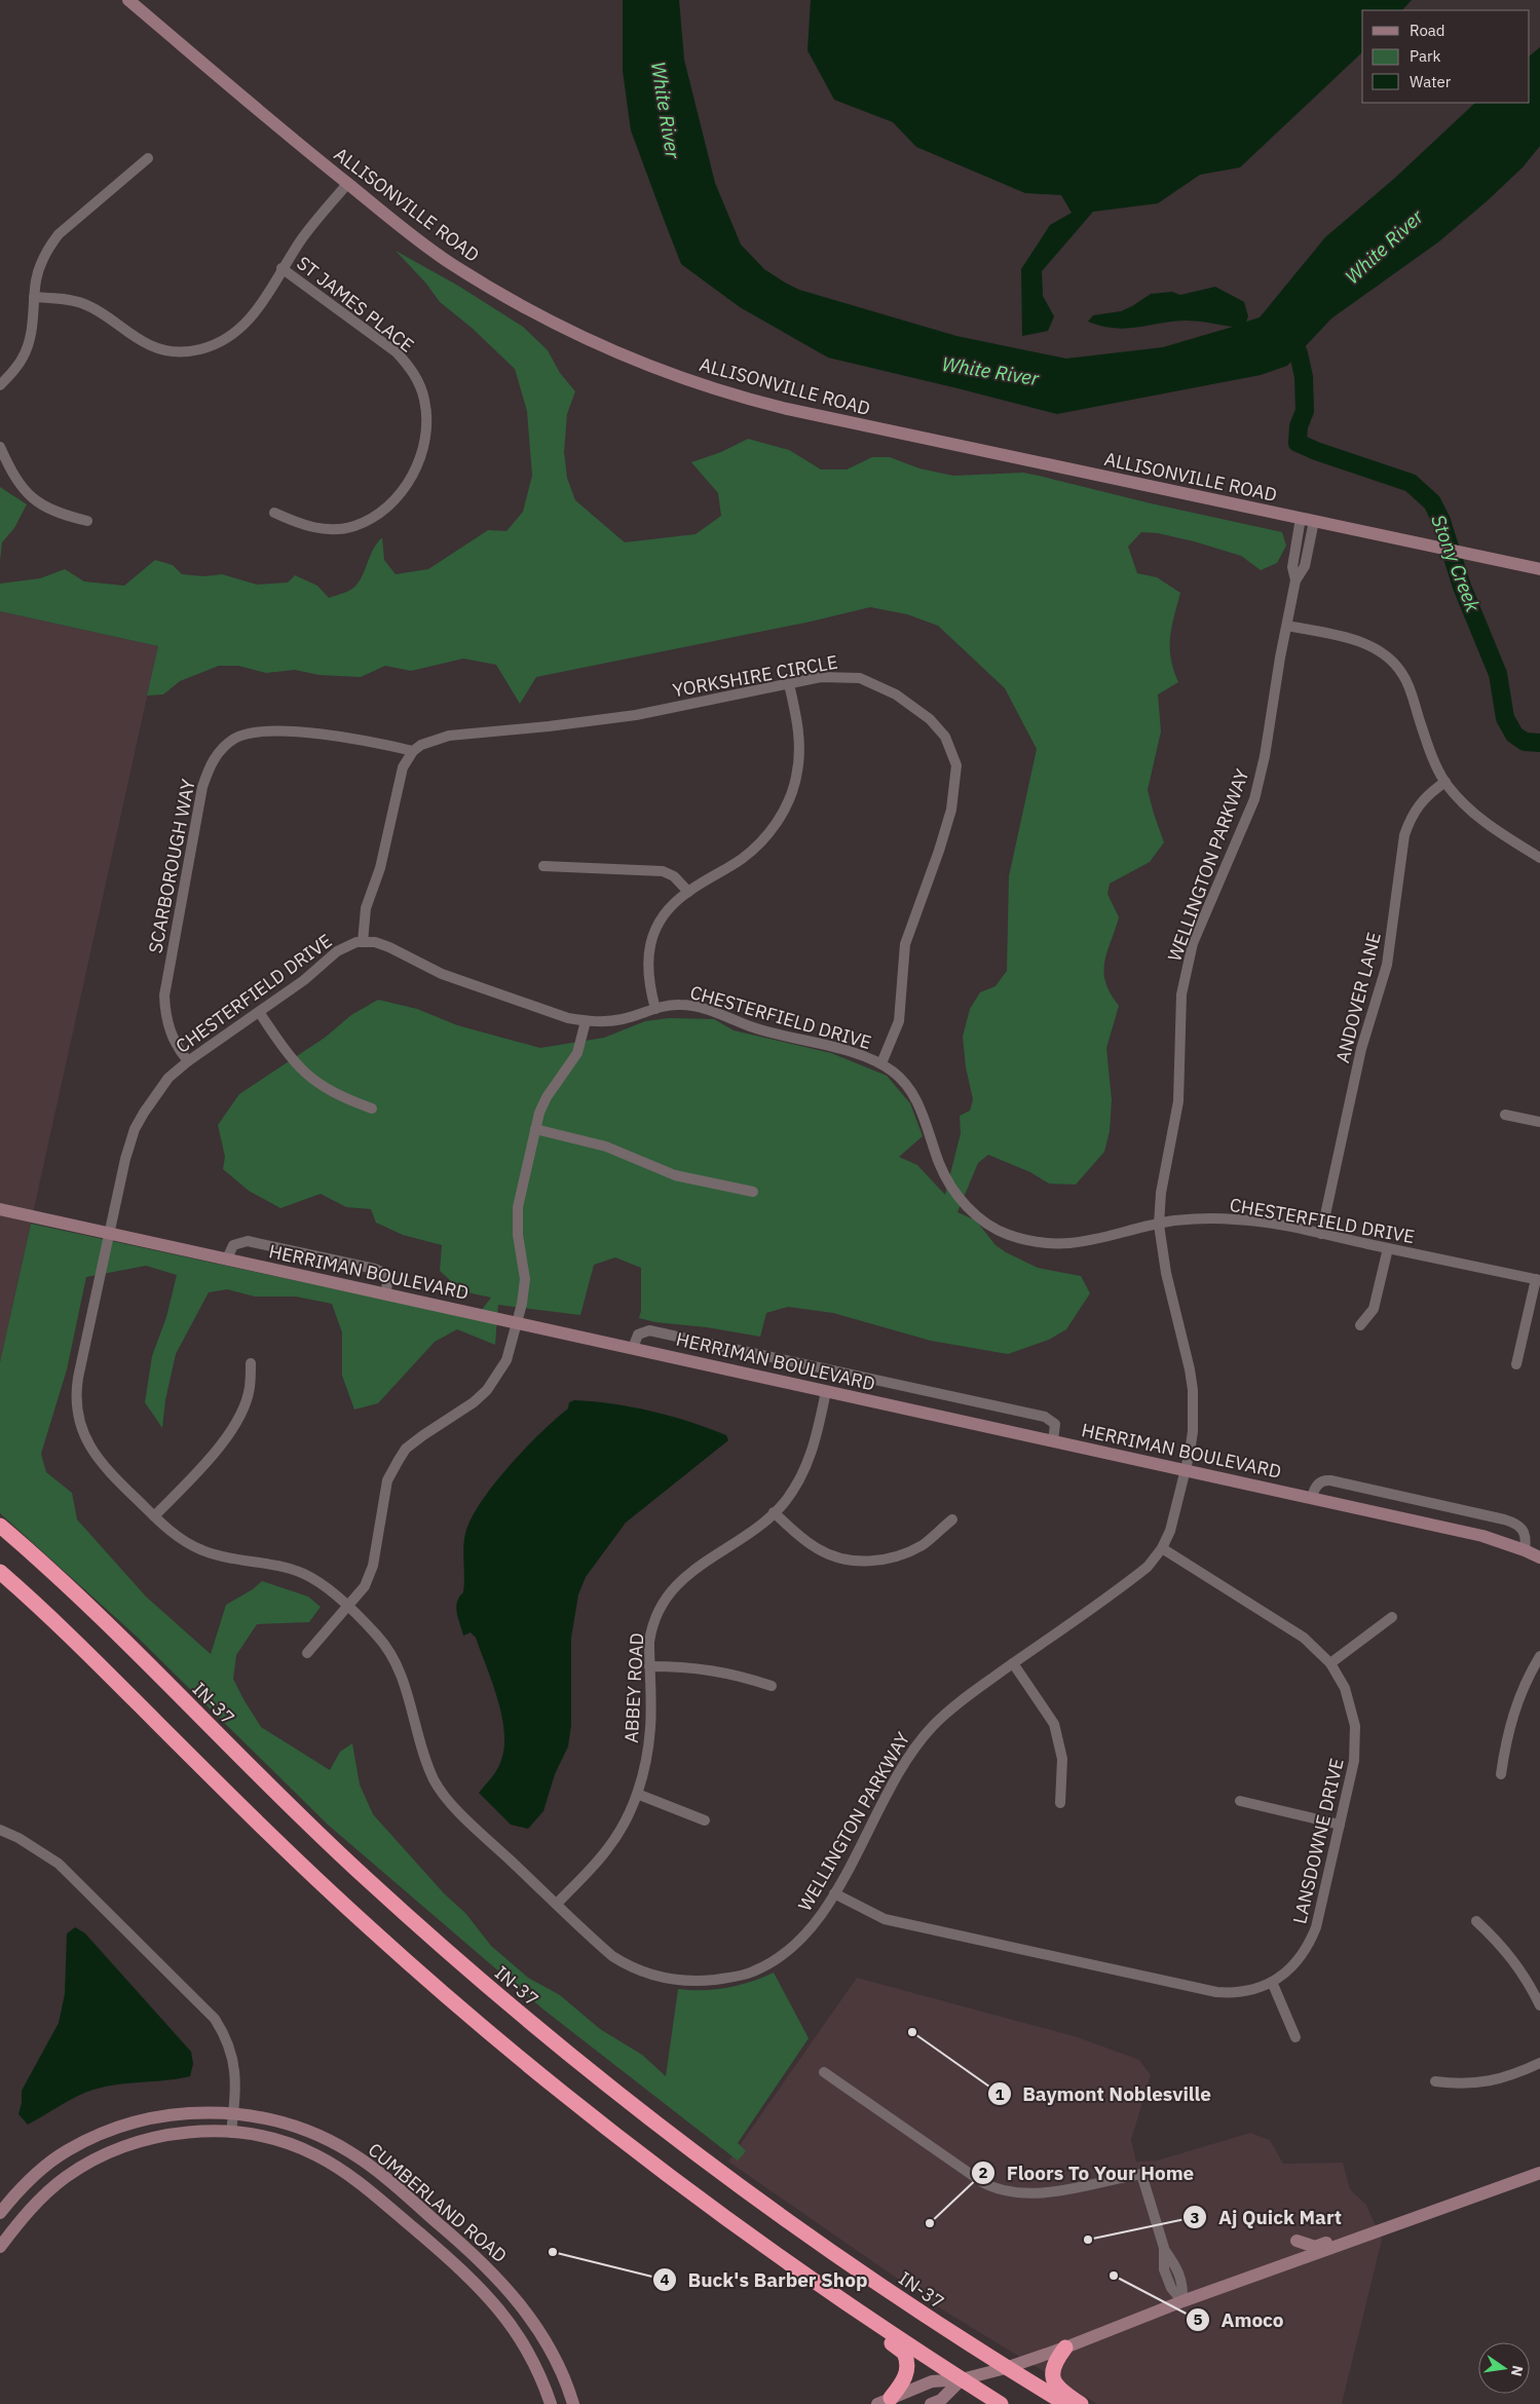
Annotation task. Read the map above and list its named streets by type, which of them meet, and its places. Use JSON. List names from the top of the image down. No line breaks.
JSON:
{"streets":{"highway":["IN-37"],"street":["ALLISONVILLE ROAD","ST JAMES PLACE","YORKSHIRE CIRCLE","WELLINGTON PARKWAY","SCARBOROUGH WAY","CHESTERFIELD DRIVE","ANDOVER LANE","HERRIMAN BOULEVARD","ABBEY ROAD","LANSDOWNE DRIVE","CUMBERLAND ROAD"]},"crossings":[["ALLISONVILLE ROAD","WELLINGTON PARKWAY"],["YORKSHIRE CIRCLE","SCARBOROUGH WAY"],["YORKSHIRE CIRCLE","CHESTERFIELD DRIVE"],["WELLINGTON PARKWAY","CHESTERFIELD DRIVE"],["WELLINGTON PARKWAY","HERRIMAN BOULEVARD"],["WELLINGTON PARKWAY","ABBEY ROAD"],["WELLINGTON PARKWAY","LANSDOWNE DRIVE"],["SCARBOROUGH WAY","CHESTERFIELD DRIVE"],["CHESTERFIELD DRIVE","ANDOVER LANE"],["CHESTERFIELD DRIVE","HERRIMAN BOULEVARD"],["HERRIMAN BOULEVARD","ABBEY ROAD"]],"water":["White River","Stony Creek"],"places":["Baymont Noblesville","Floors To Your Home","Aj Quick Mart","Buck's Barber Shop","Amoco"],"legend":["Road","Park","Water"],"north":"right"}
